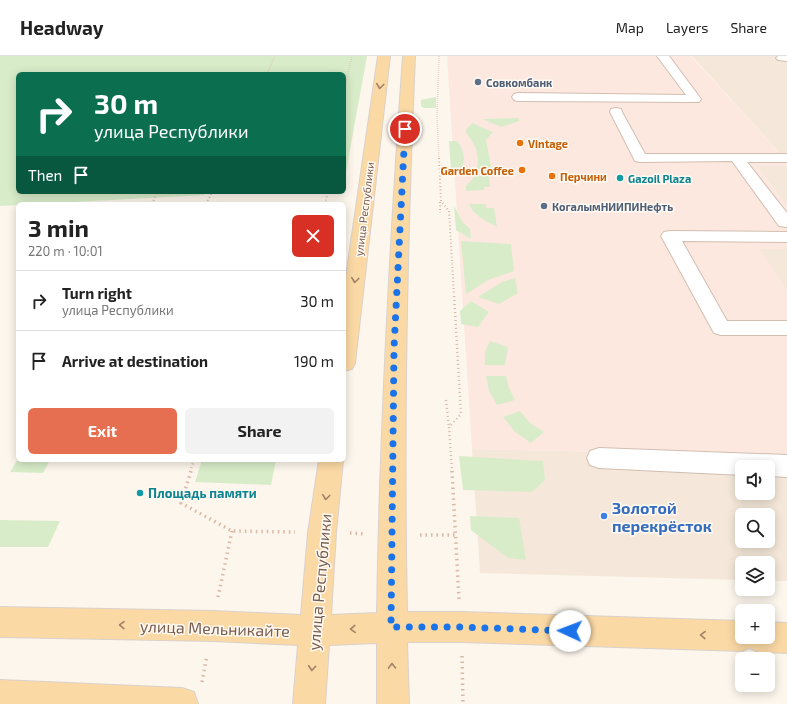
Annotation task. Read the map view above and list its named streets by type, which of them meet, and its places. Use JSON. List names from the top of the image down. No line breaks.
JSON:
{"streets":{"main road":["улица Республики","улица Мельникайте"]},"crossings":[["улица Республики","улица Мельникайте"]],"one_way":["улица Мельникайте"],"places":["Совкомбанк","Vintage","Garden Coffee","Перчини","Gazoil Plaza","КогалымНИИПИНефть","Площадь памяти","Золотой перекрёсток"],"page":{"header":"Headway","nav":["Map","Layers","Share"],"turn":["30 m","улица Республики"],"then":"Then","heading":["3 min","220 m · 10:01"],"list":[{"name":"Turn right","note":"улица Республики","value":"30 m"},{"name":"Arrive at destination","value":"190 m"}],"buttons":["Exit","Share"],"map_buttons":["+","−"]}}
